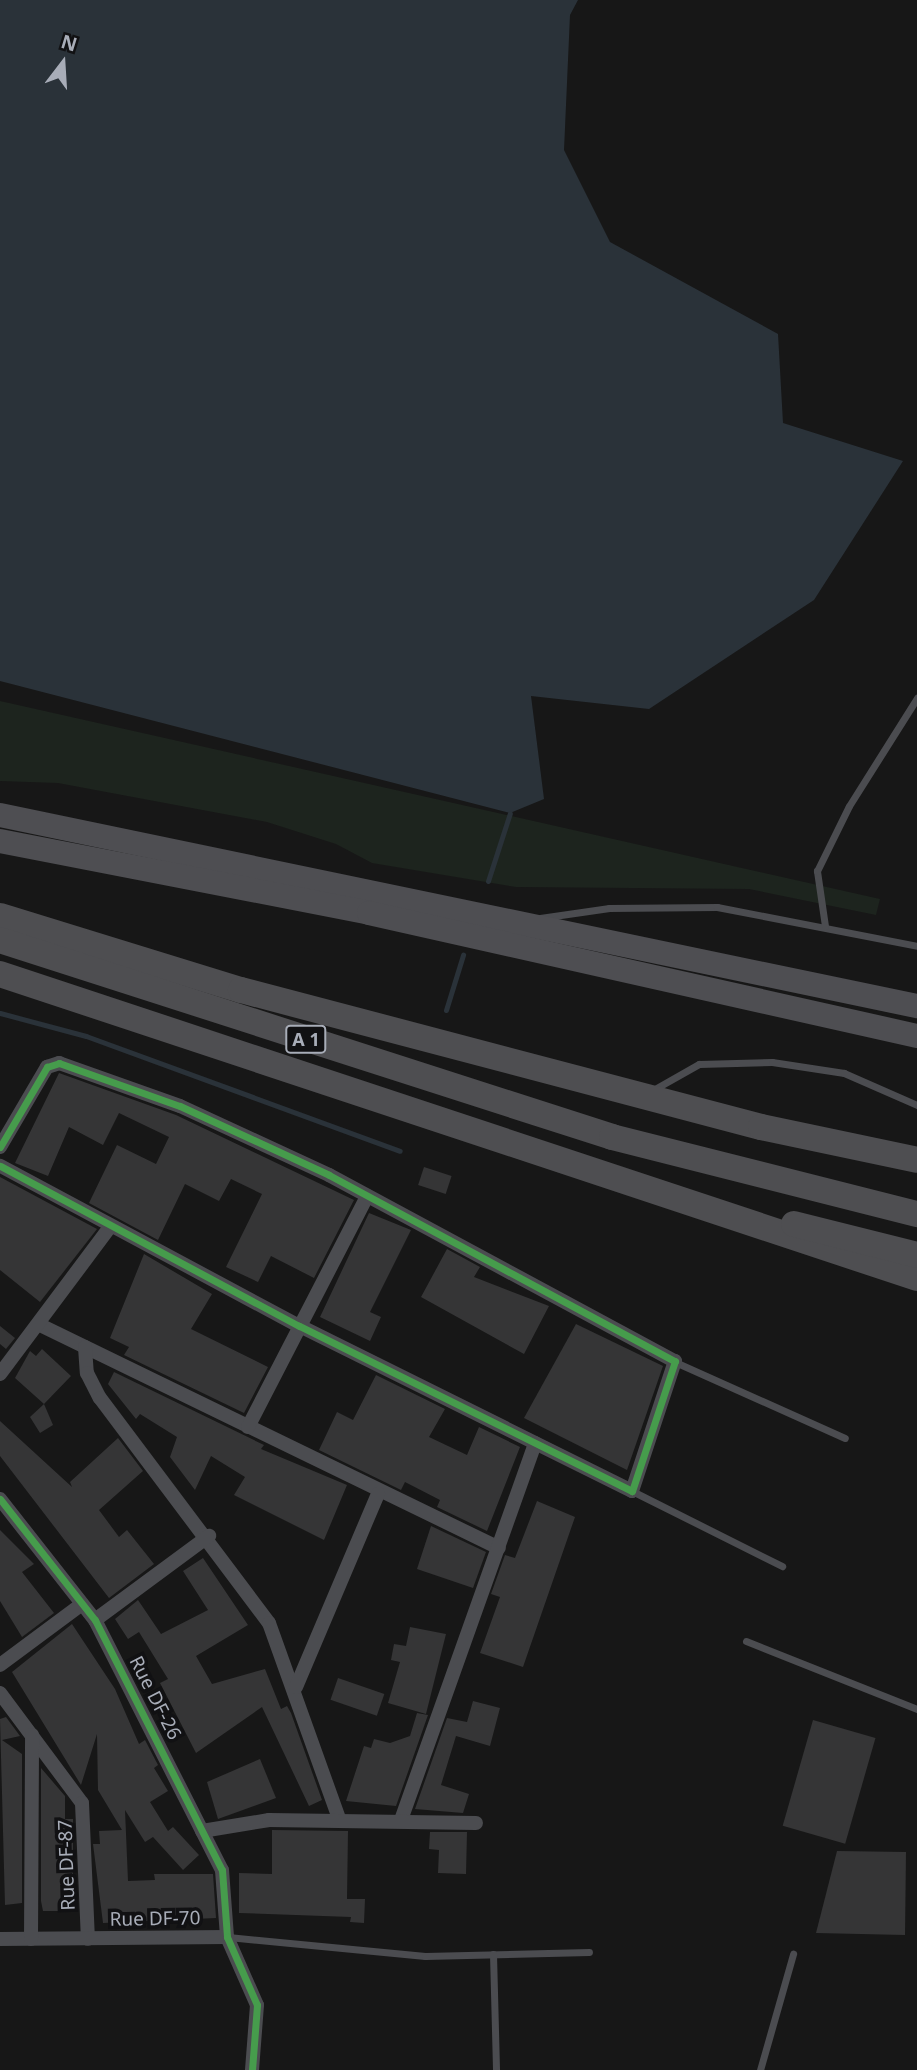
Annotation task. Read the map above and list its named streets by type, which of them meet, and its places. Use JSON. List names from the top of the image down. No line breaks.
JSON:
{"streets":{"highway":["A 1"],"street":["Rue DF-26","Rue DF-87","Rue DF-70"]},"crossings":[["Rue DF-26","Rue DF-70"],["Rue DF-87","Rue DF-70"]],"north":"top"}
